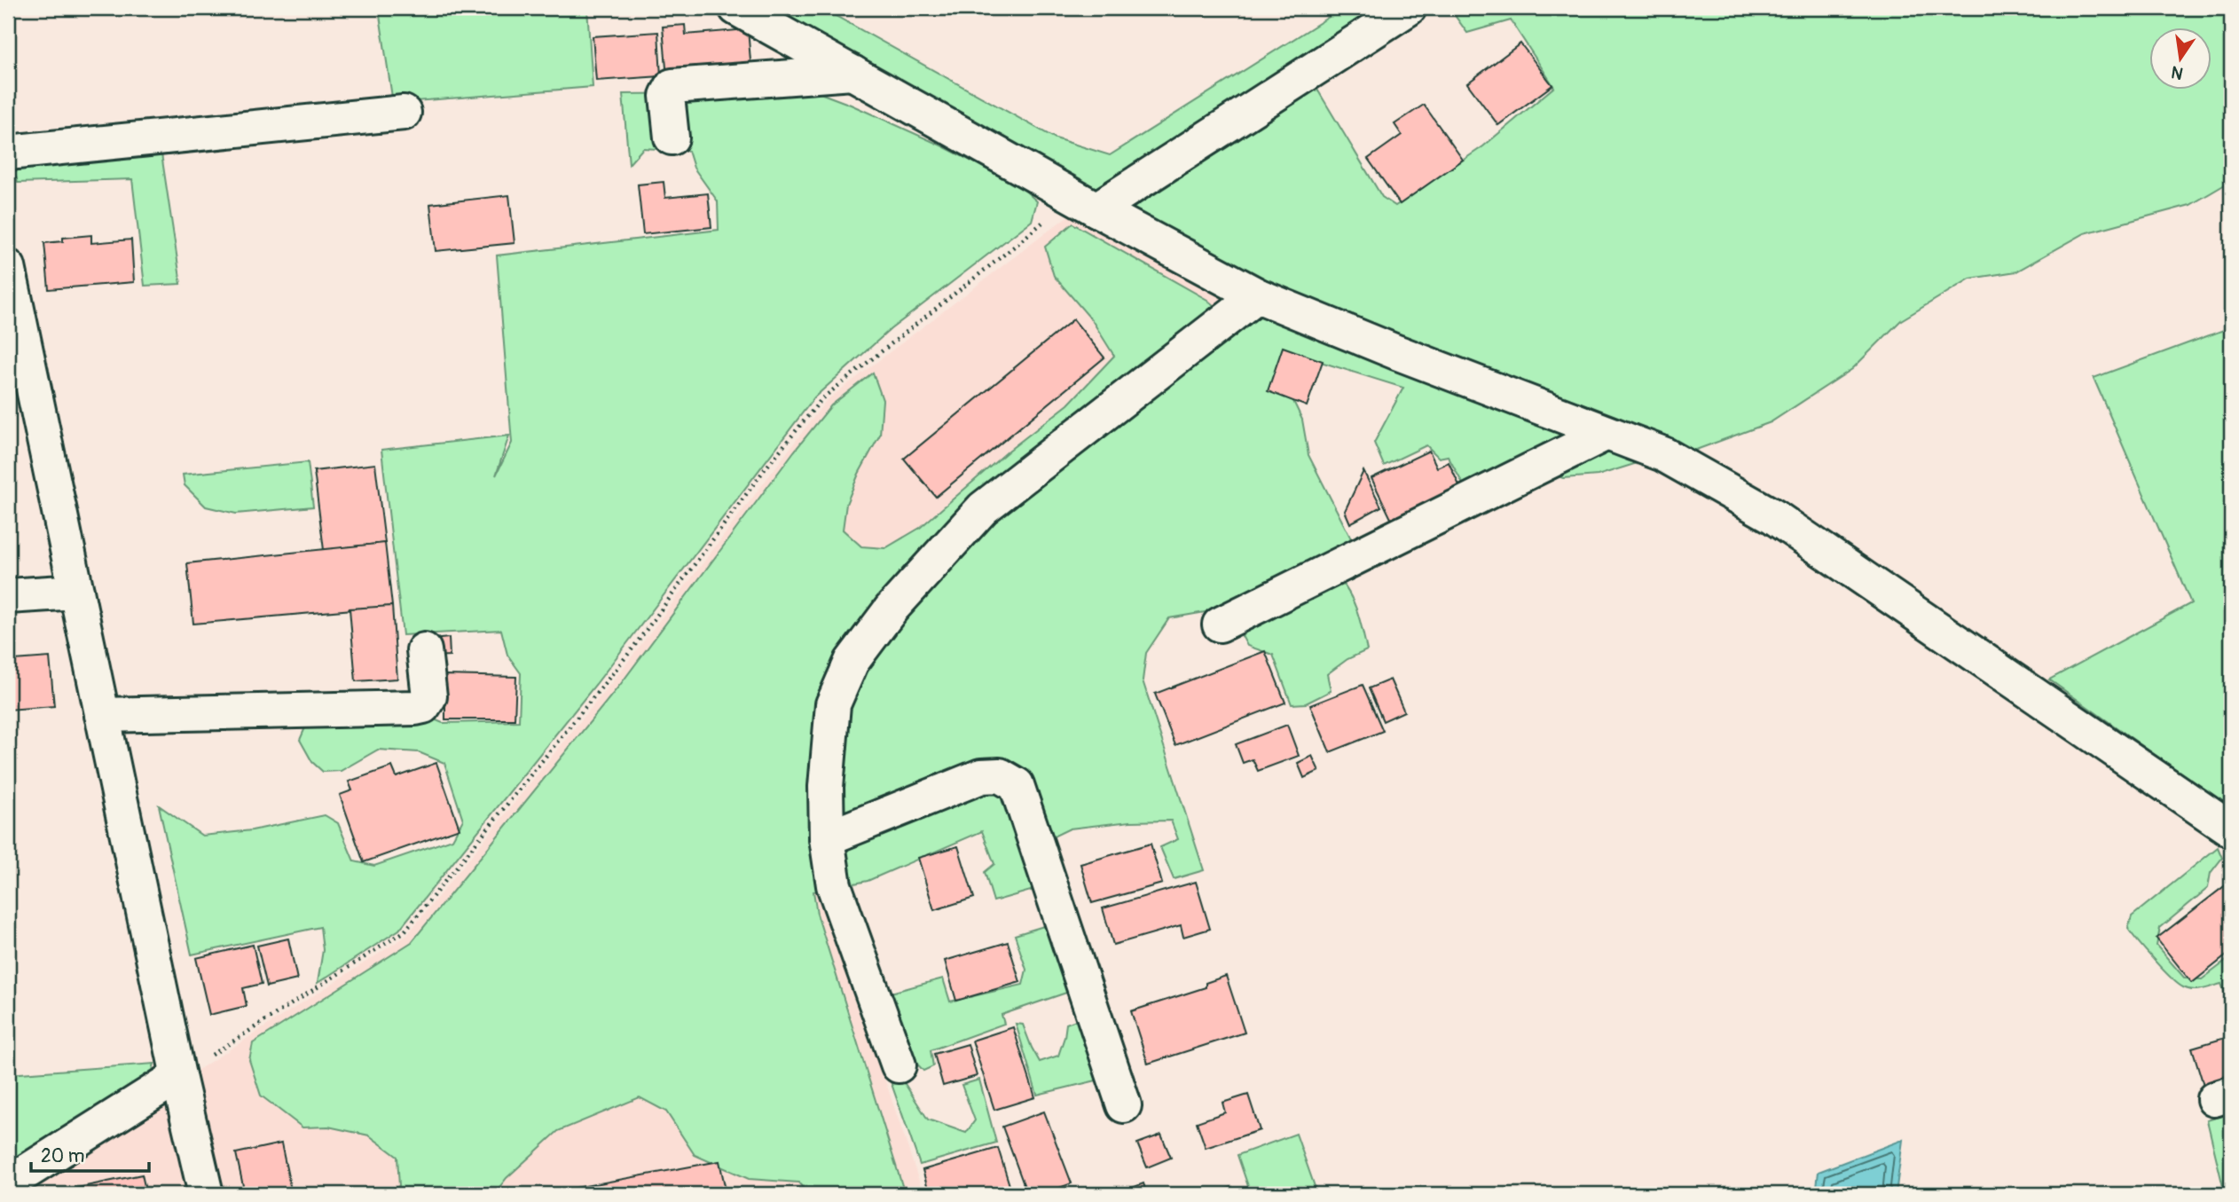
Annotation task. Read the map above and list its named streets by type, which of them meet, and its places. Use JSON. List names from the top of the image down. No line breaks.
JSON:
{"scale_bar":"20 m","north":"bottom"}
